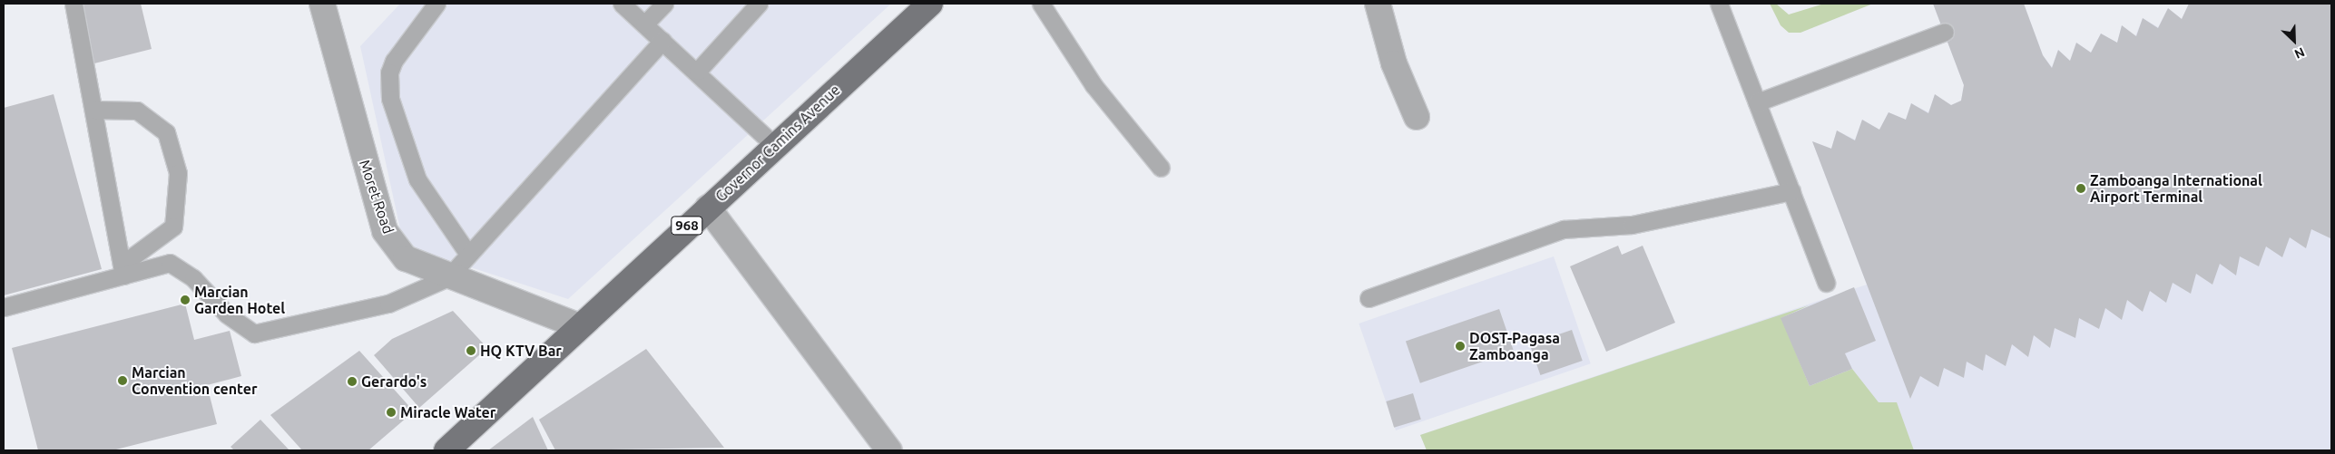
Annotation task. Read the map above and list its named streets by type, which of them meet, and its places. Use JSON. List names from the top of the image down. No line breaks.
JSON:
{"streets":{"main road":["Governor Camins Avenue","968"],"street":["Moret Road"]},"crossings":[["Governor Camins Avenue","Moret Road"]],"places":["Zamboanga International Airport Terminal","Marcian Garden Hotel","DOST-Pagasa Zamboanga","HQ KTV Bar","Marcian Convention center","Gerardo's","Miracle Water"],"north":"bottom right"}
